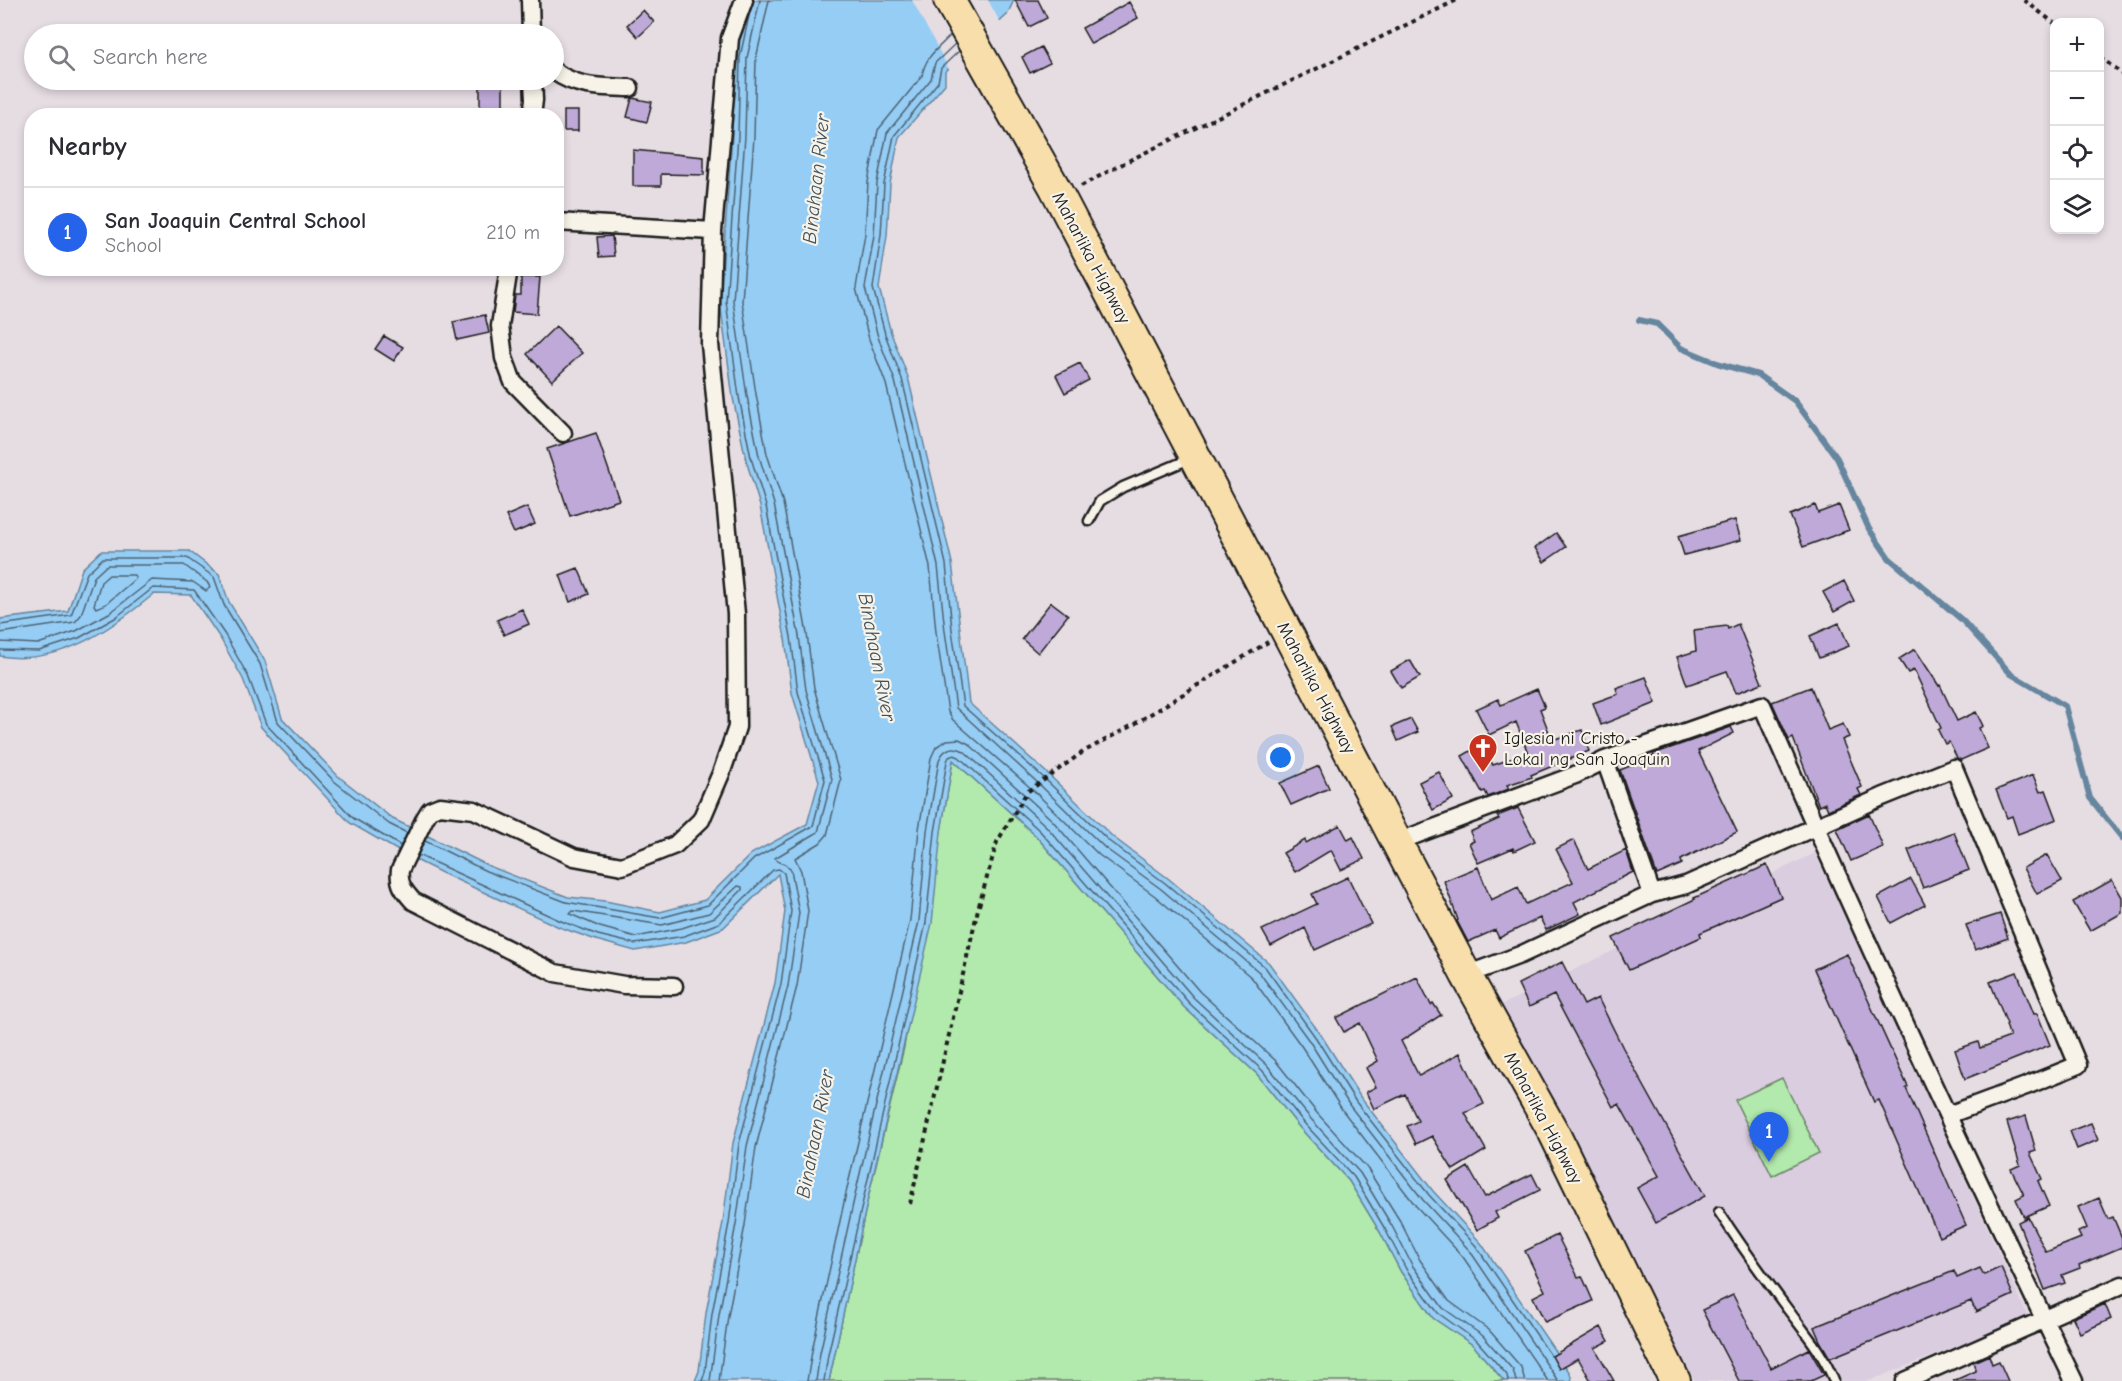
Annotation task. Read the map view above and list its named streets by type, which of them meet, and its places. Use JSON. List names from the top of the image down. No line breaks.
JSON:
{"streets":{"highway":["Maharlika Highway"]},"water":["Binahaan River"],"places":{"church":["Iglesia ni Cristo - Lokal ng San Joaquin"]},"page":{"map_buttons":["+","−"],"search":"Search here","heading":"Nearby","list":[{"mark":"1","name":"San Joaquin Central School","note":"School","value":"210 m"}],"pins":"1"}}
